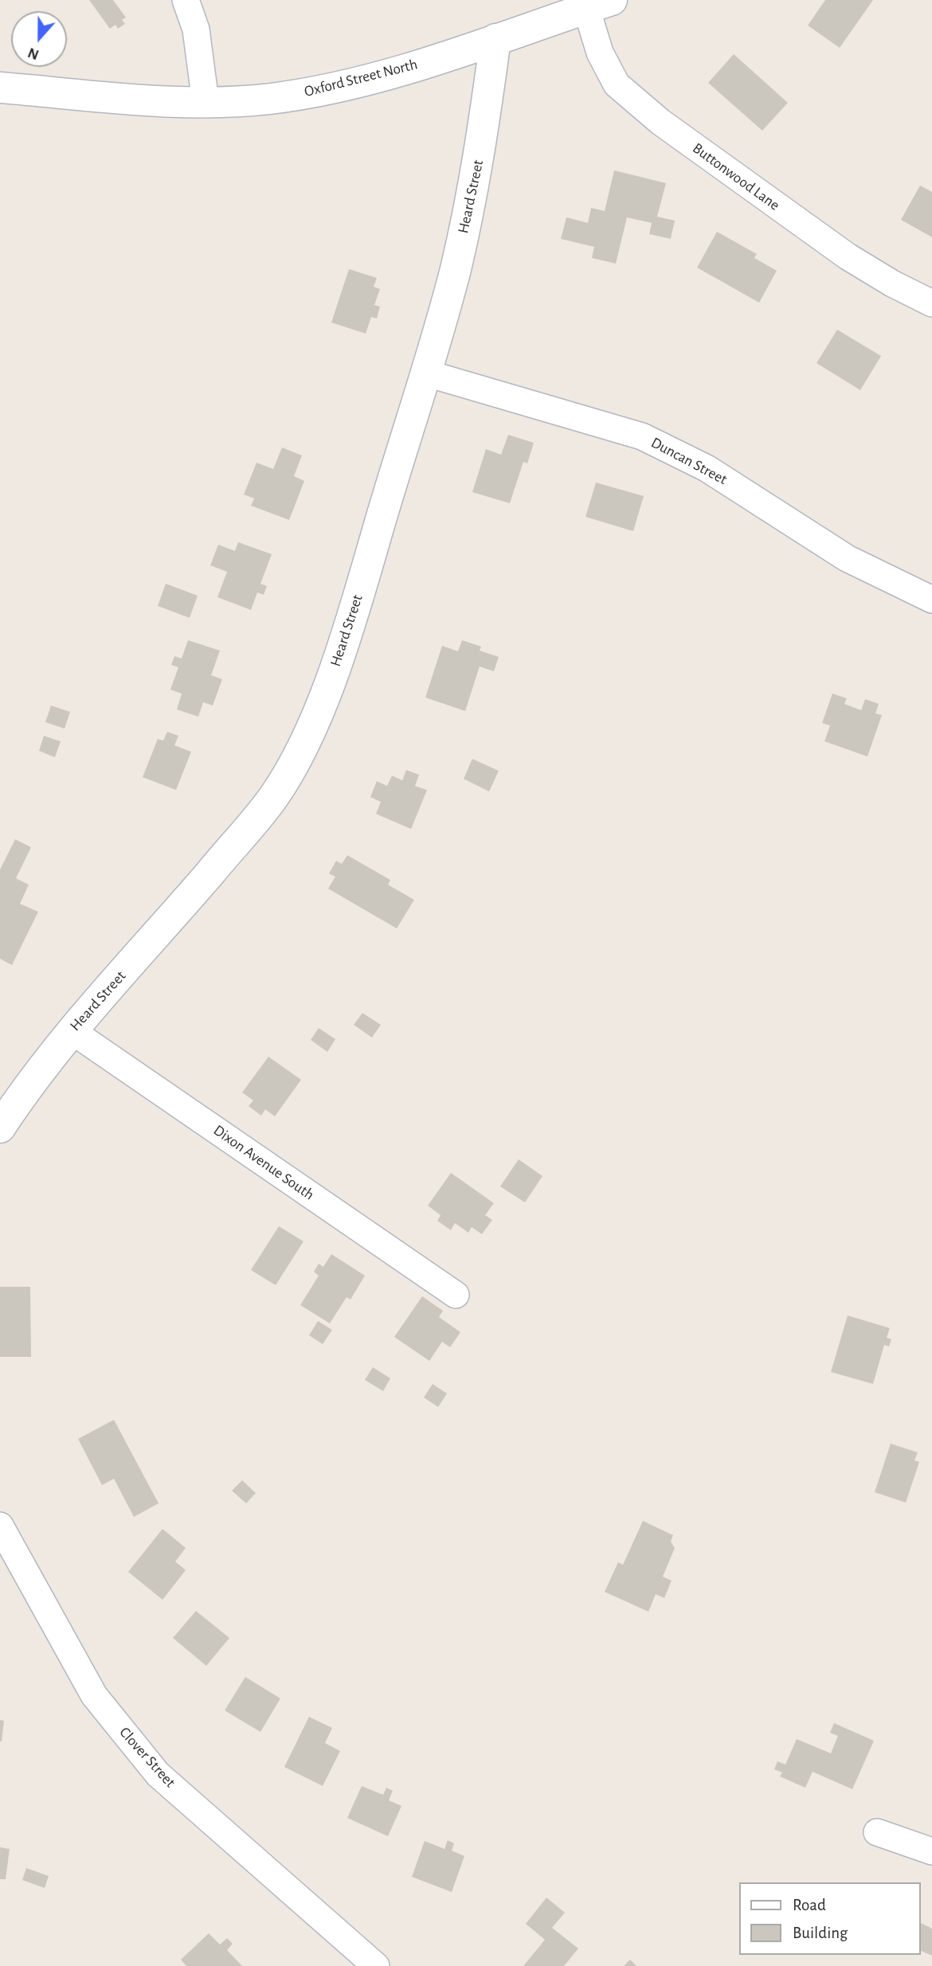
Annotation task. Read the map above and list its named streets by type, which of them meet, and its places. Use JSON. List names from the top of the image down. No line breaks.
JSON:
{"streets":{"street":["Oxford Street North","Buttonwood Lane","Heard Street","Duncan Street","Dixon Avenue South","Clover Street"]},"crossings":[["Oxford Street North","Buttonwood Lane"],["Oxford Street North","Heard Street"],["Heard Street","Duncan Street"],["Heard Street","Dixon Avenue South"]],"legend":["Road","Building"],"north":"bottom"}
